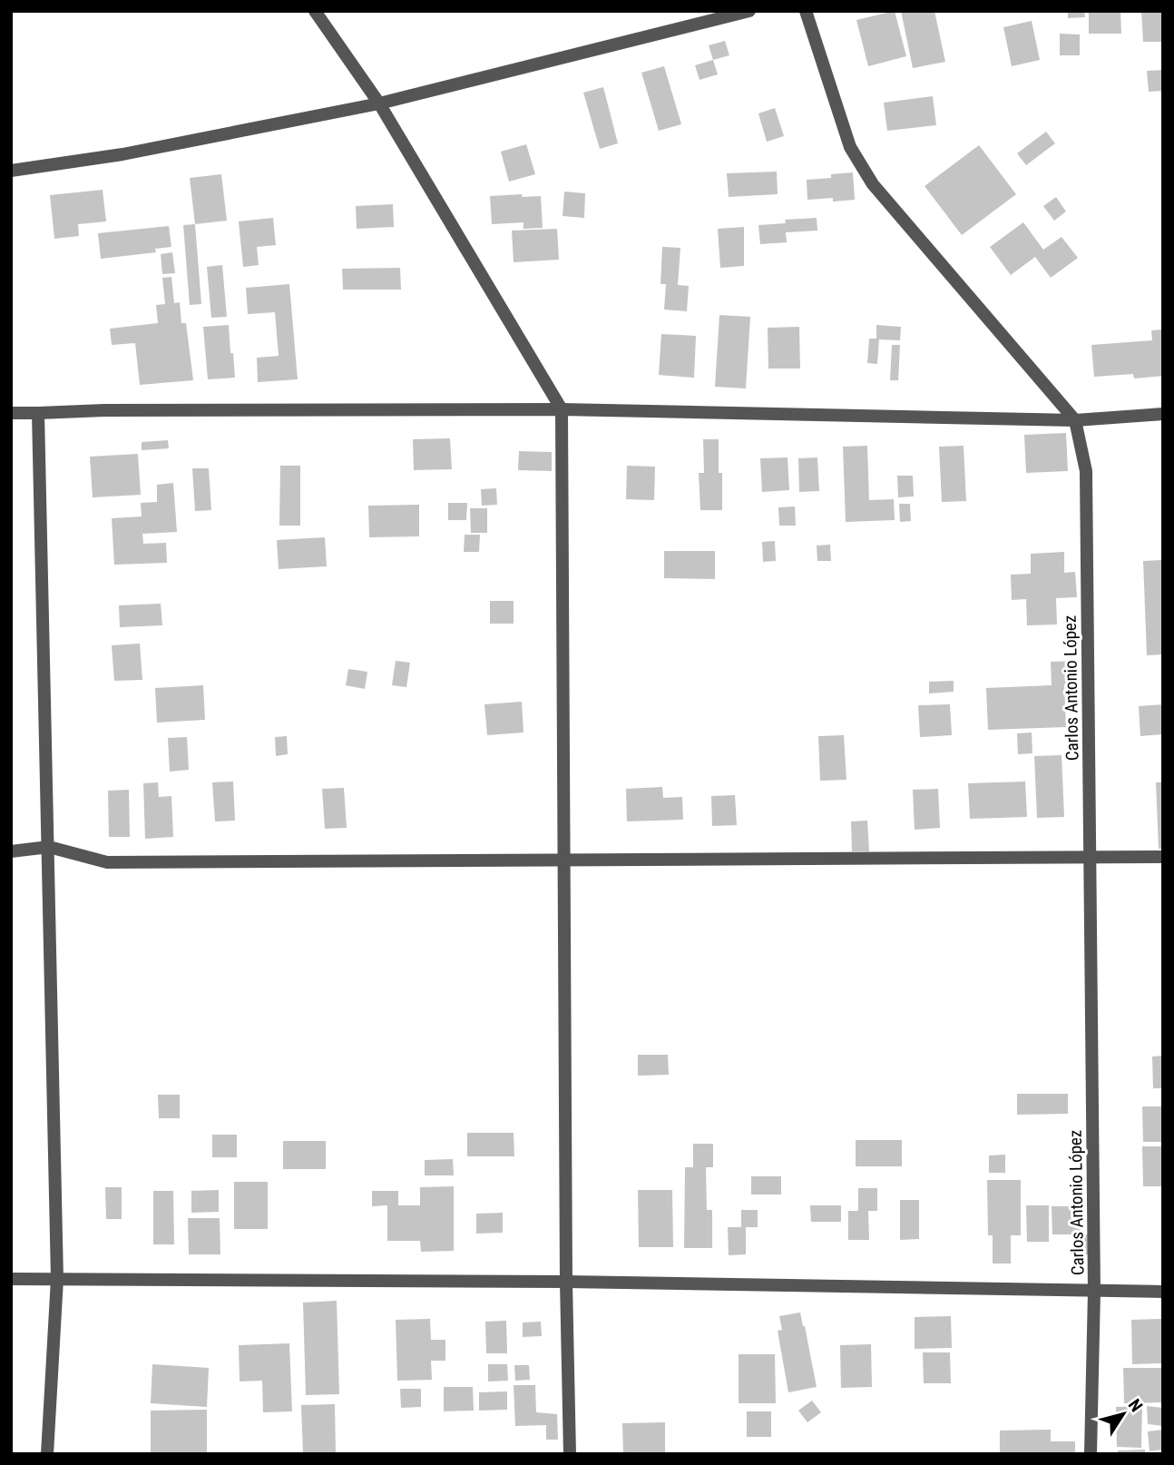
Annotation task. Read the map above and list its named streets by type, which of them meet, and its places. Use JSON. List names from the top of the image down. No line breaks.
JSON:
{"streets":{"street":["Carlos Antonio López"]},"north":"top right"}
